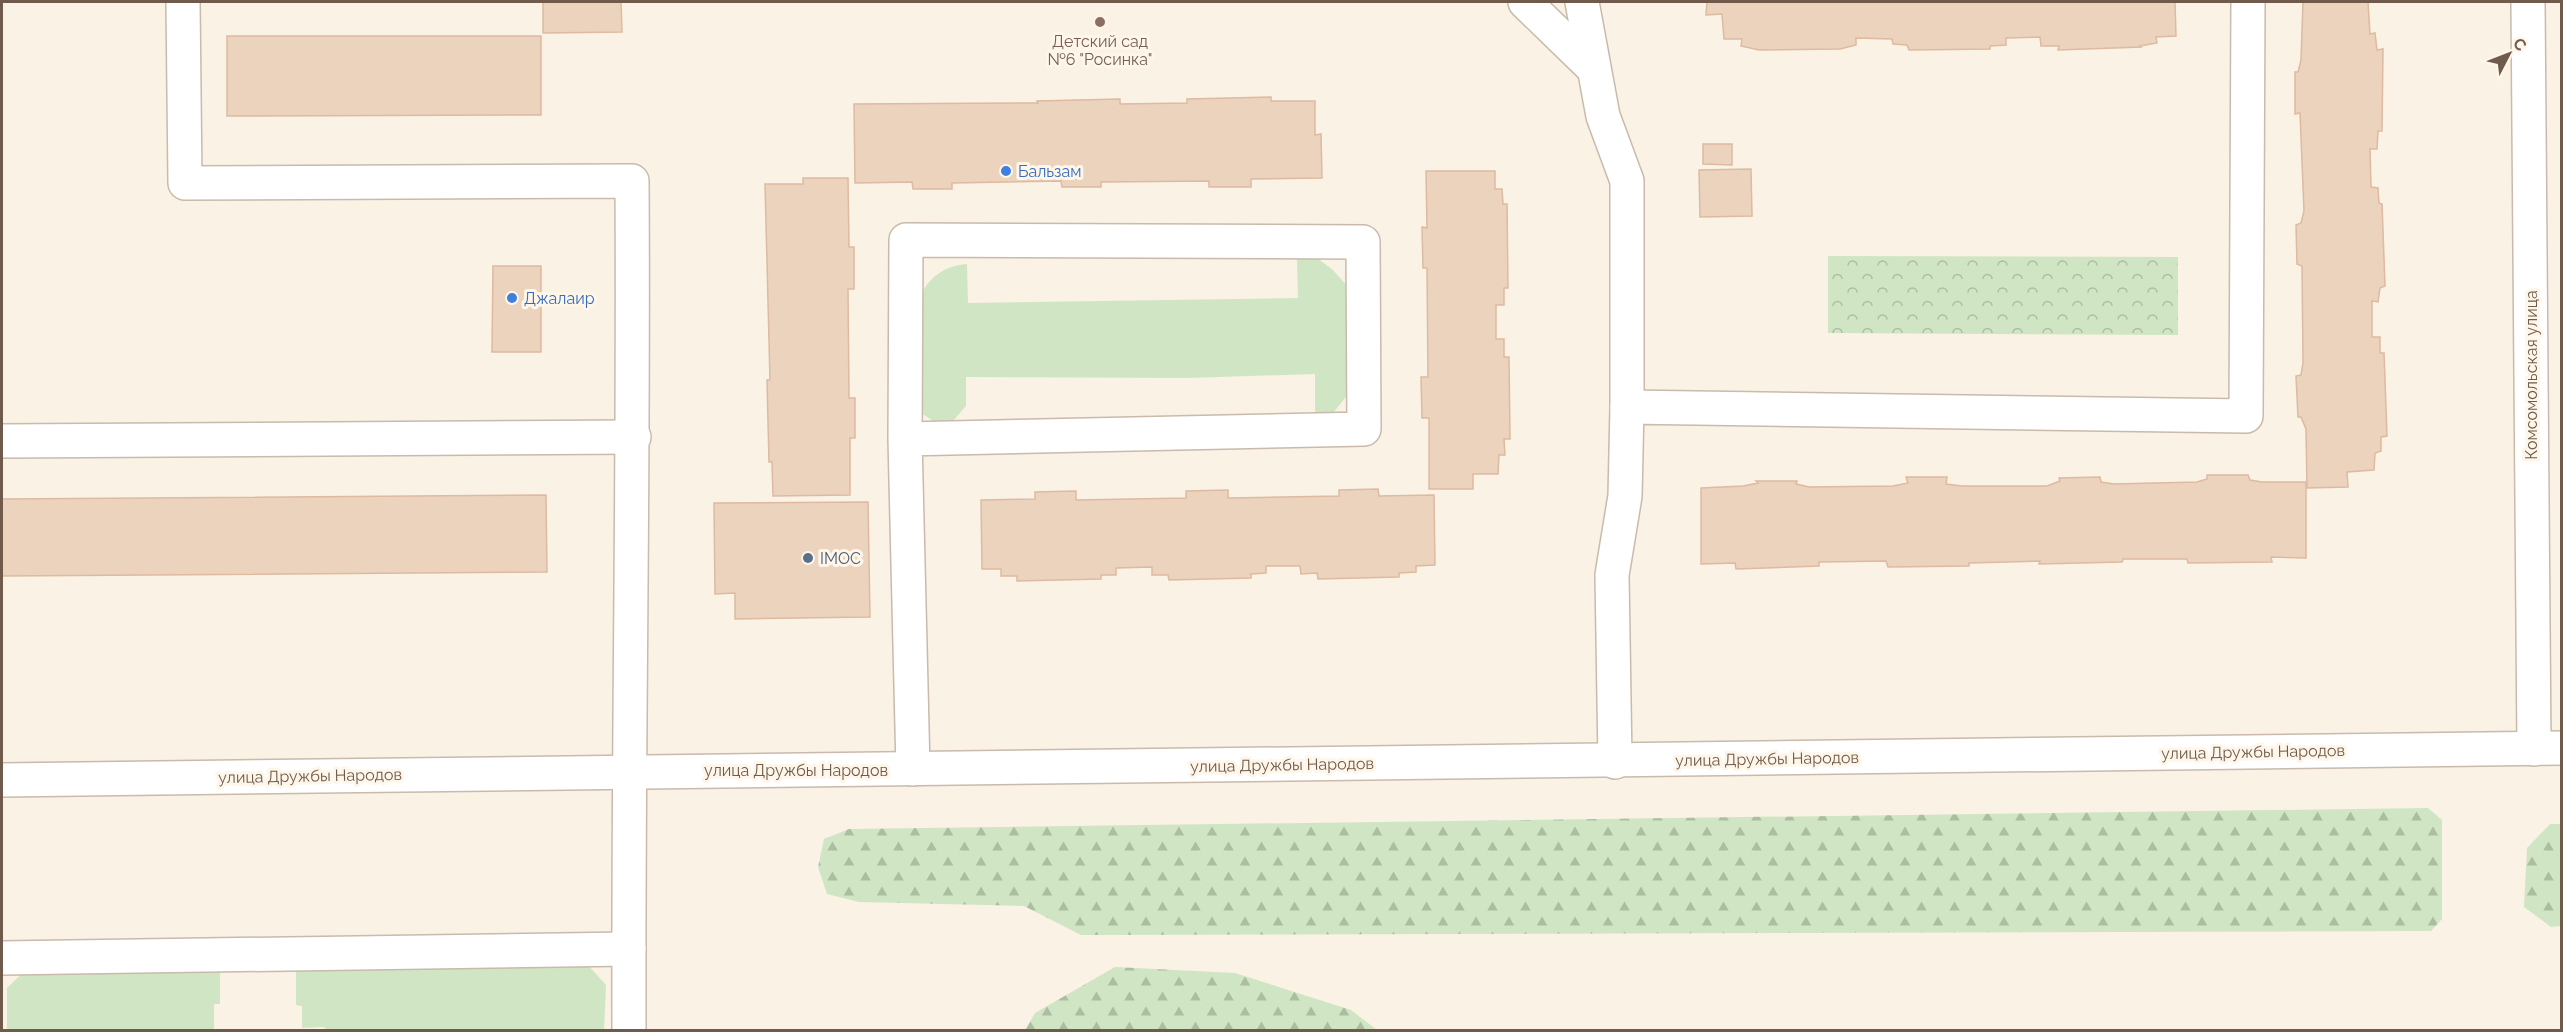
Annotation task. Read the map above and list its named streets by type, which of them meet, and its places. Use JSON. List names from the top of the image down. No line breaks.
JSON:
{"streets":{"street":["Комсомольская улица","улица Дружбы Народов"]},"crossings":[["Комсомольская улица","улица Дружбы Народов"]],"places":["Детский сад №6 \"Росинка\"","Бальзам","Джалаир","IMOC"],"north":"top right"}
